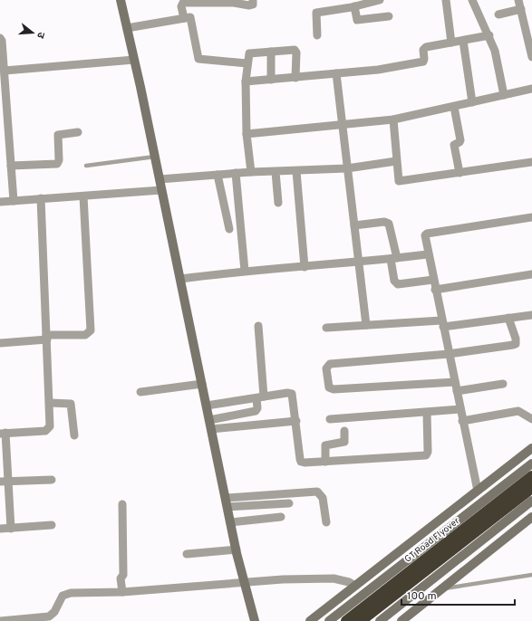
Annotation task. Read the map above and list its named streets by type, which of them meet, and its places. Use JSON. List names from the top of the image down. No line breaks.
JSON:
{"streets":{"highway":["GT Road Flyover"]},"scale_bar":"100 m","north":"right"}
